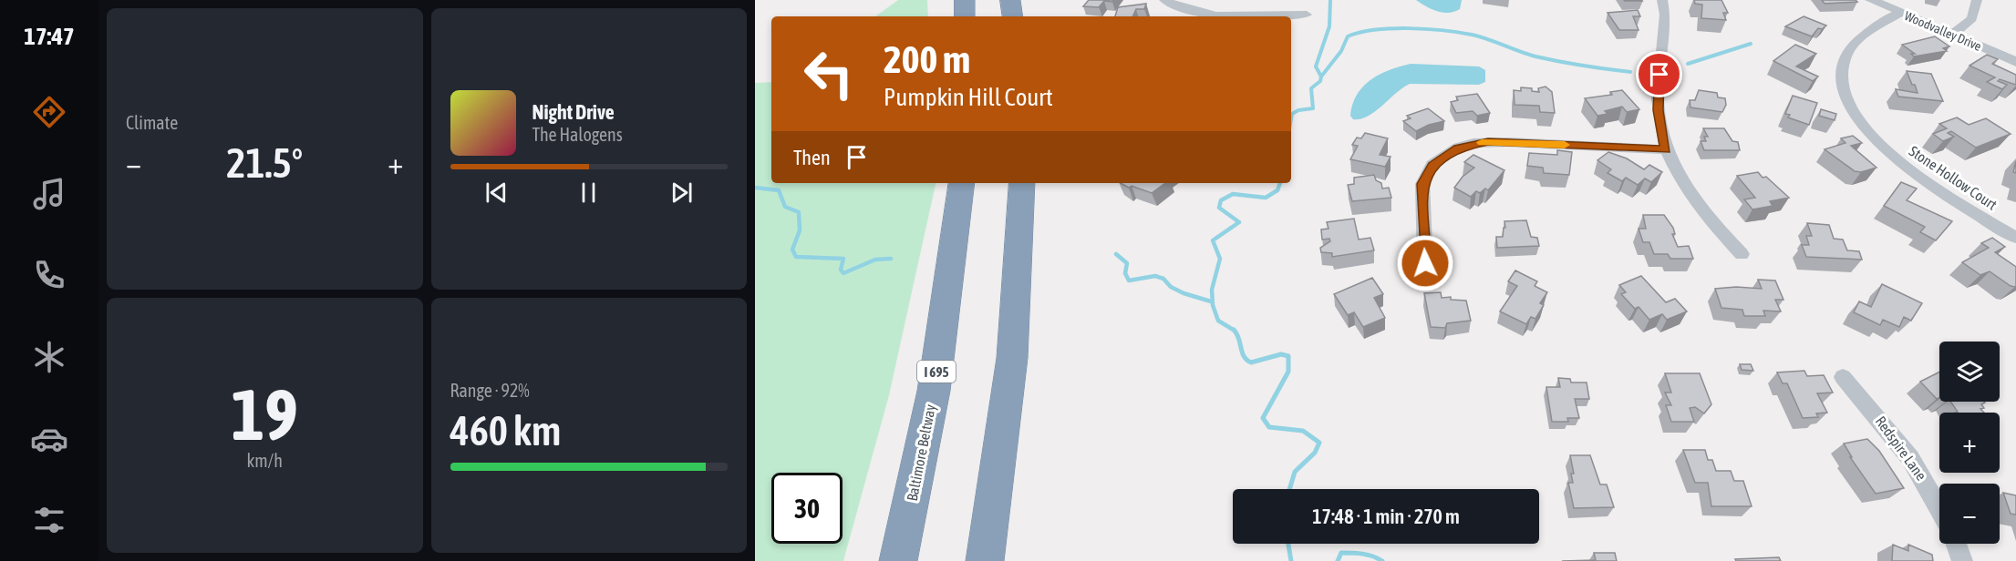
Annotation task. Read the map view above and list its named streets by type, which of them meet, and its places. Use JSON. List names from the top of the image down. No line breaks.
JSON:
{"streets":{"highway":["I 695","Baltimore Beltway"],"street":["Woodvalley Drive","Stone Hollow Court","Redspire Lane"]},"crossings":[["Woodvalley Drive","Stone Hollow Court"]],"page":{"tabs":"17:47","tile":["Climate",["19","km/h"],["Range · 92%","460 km"]],"turn":["200 m","Pumpkin Hill Court"],"song":["Night Drive","The Halogens"],"then":"Then","heat":["−","21.5°","+"],"map_buttons":["+","−"],"limit":"30","trip":"17:48 · 1 min · 270 m"}}
